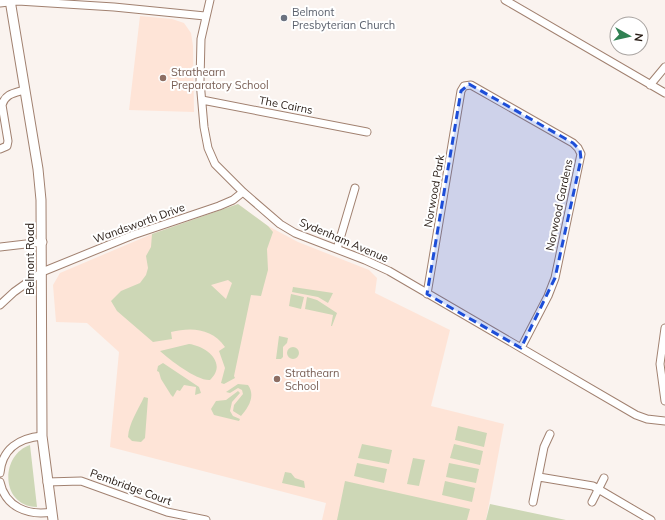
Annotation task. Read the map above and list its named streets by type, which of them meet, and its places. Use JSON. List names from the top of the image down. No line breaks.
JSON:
{"streets":{"main road":["Belmont Road"],"street":["The Cairns","Norwood Park","Norwood Gardens","Wandsworth Drive","Sydenham Avenue","Pembridge Court"]},"crossings":[["The Cairns","Sydenham Avenue"],["Norwood Park","Norwood Gardens"],["Norwood Park","Sydenham Avenue"],["Norwood Gardens","Sydenham Avenue"],["Wandsworth Drive","Sydenham Avenue"],["Wandsworth Drive","Belmont Road"],["Belmont Road","Pembridge Court"]],"places":["Belmont Presbyterian Church","Strathearn Preparatory School","Strathearn School"],"north":"right"}
